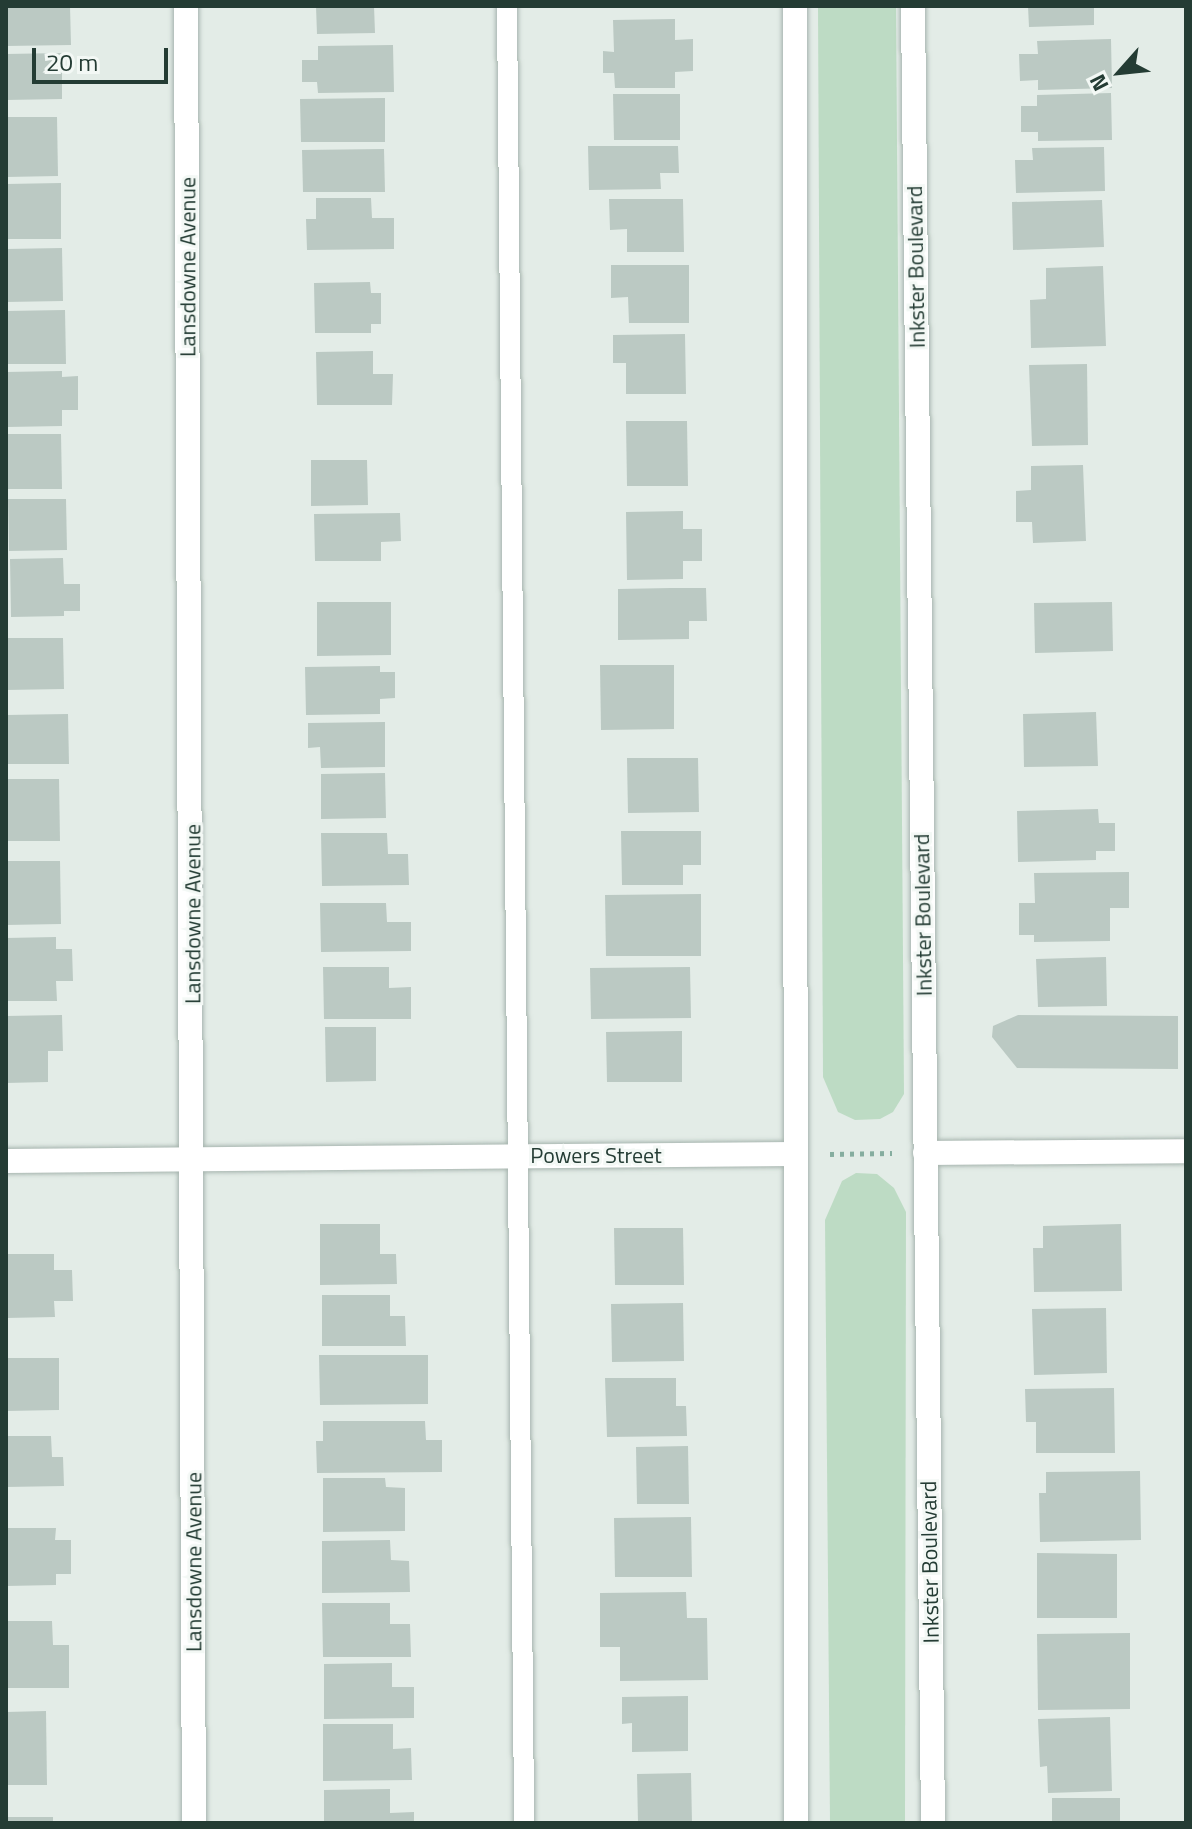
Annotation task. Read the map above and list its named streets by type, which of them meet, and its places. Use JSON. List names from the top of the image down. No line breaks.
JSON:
{"streets":{"main road":["Lansdowne Avenue","Inkster Boulevard","Powers Street"]},"crossings":[["Lansdowne Avenue","Powers Street"]],"scale_bar":"20 m","north":"bottom left"}
